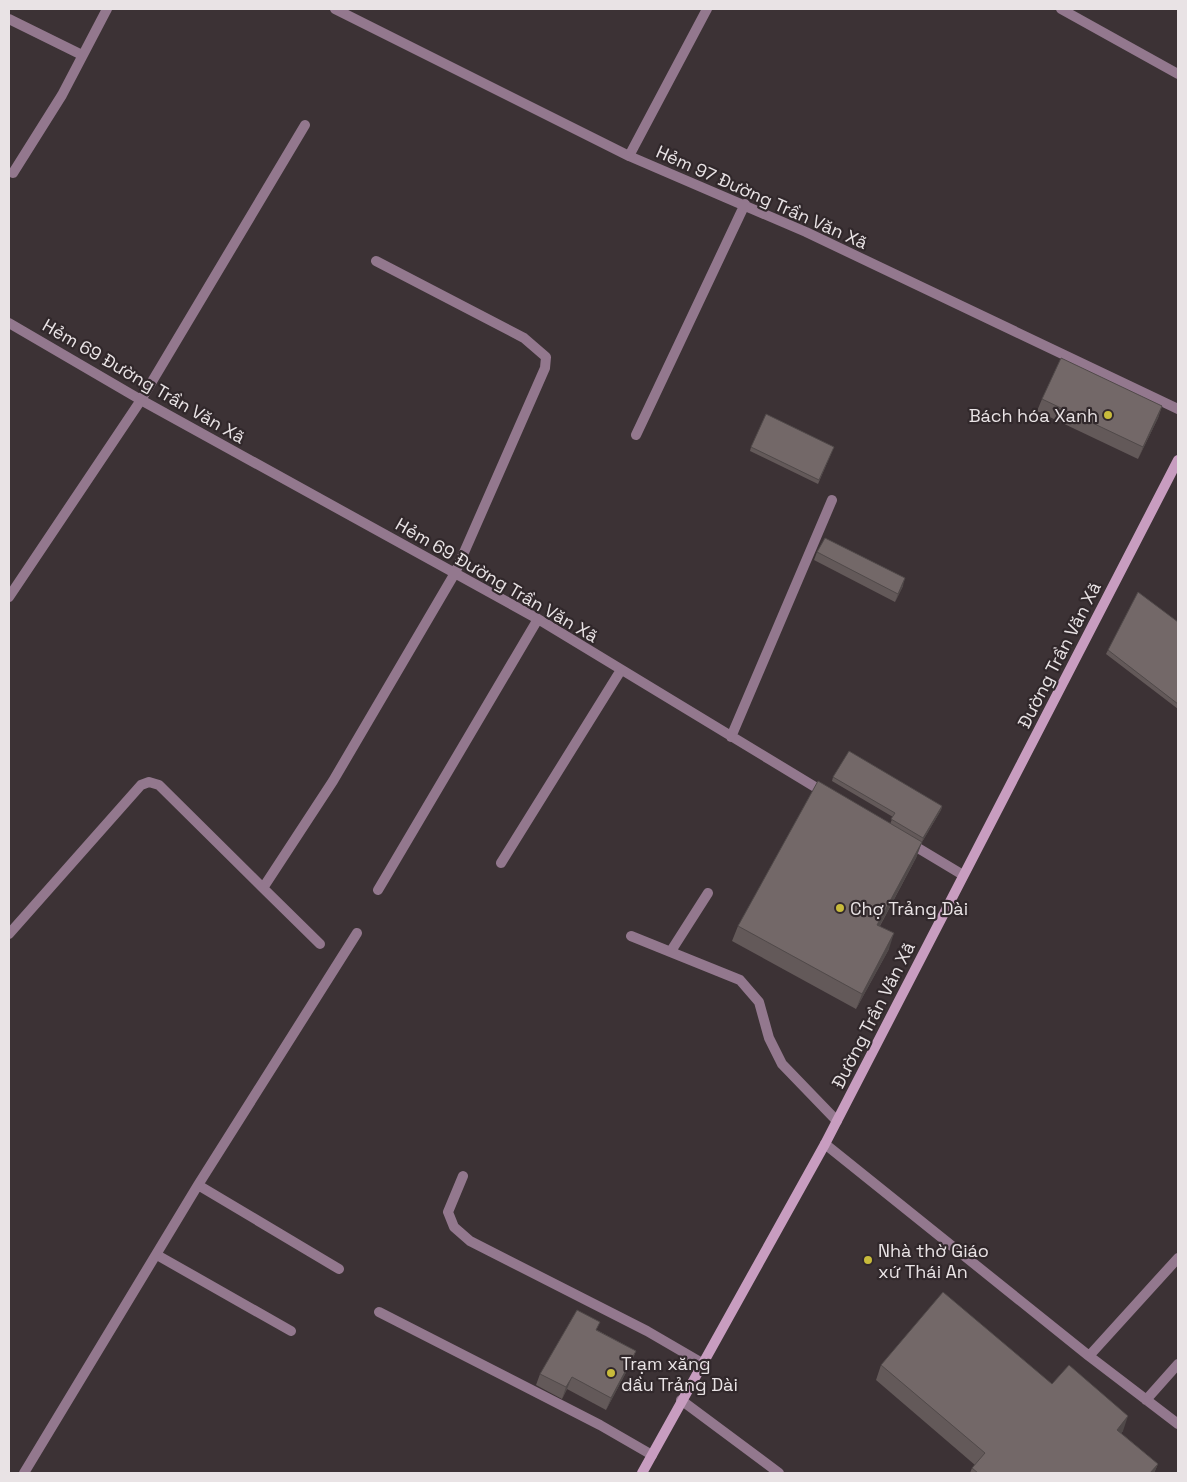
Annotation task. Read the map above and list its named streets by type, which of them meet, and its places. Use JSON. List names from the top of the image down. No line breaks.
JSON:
{"streets":{"street":["Hẻm 97 Đường Trần Văn Xã","Hẻm 69 Đường Trần Văn Xã","Đường Trần Văn Xã"]},"places":["Bách hóa Xanh","Chợ Trảng Dài","Nhà thờ Giáo xứ Thái An","Trạm xăng dầu Trảng Dài"]}
